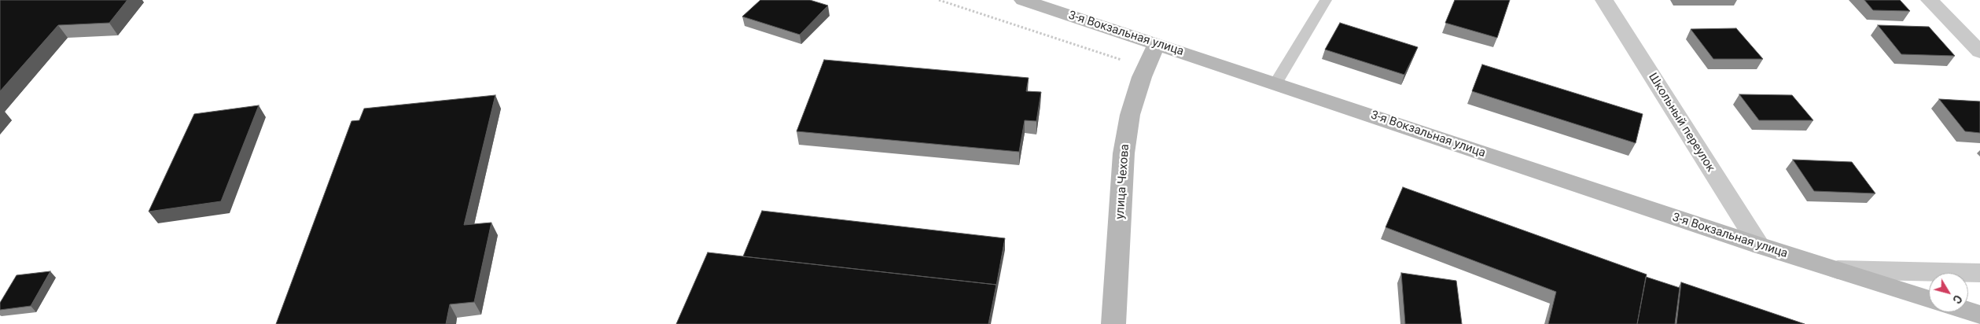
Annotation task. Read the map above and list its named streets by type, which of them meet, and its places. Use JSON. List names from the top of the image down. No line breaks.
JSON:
{"streets":{"street":["3-я Вокзальная улица","Школьный переулок","улица Чехова"]},"crossings":[["3-я Вокзальная улица","Школьный переулок"],["3-я Вокзальная улица","улица Чехова"]],"north":"bottom right"}
